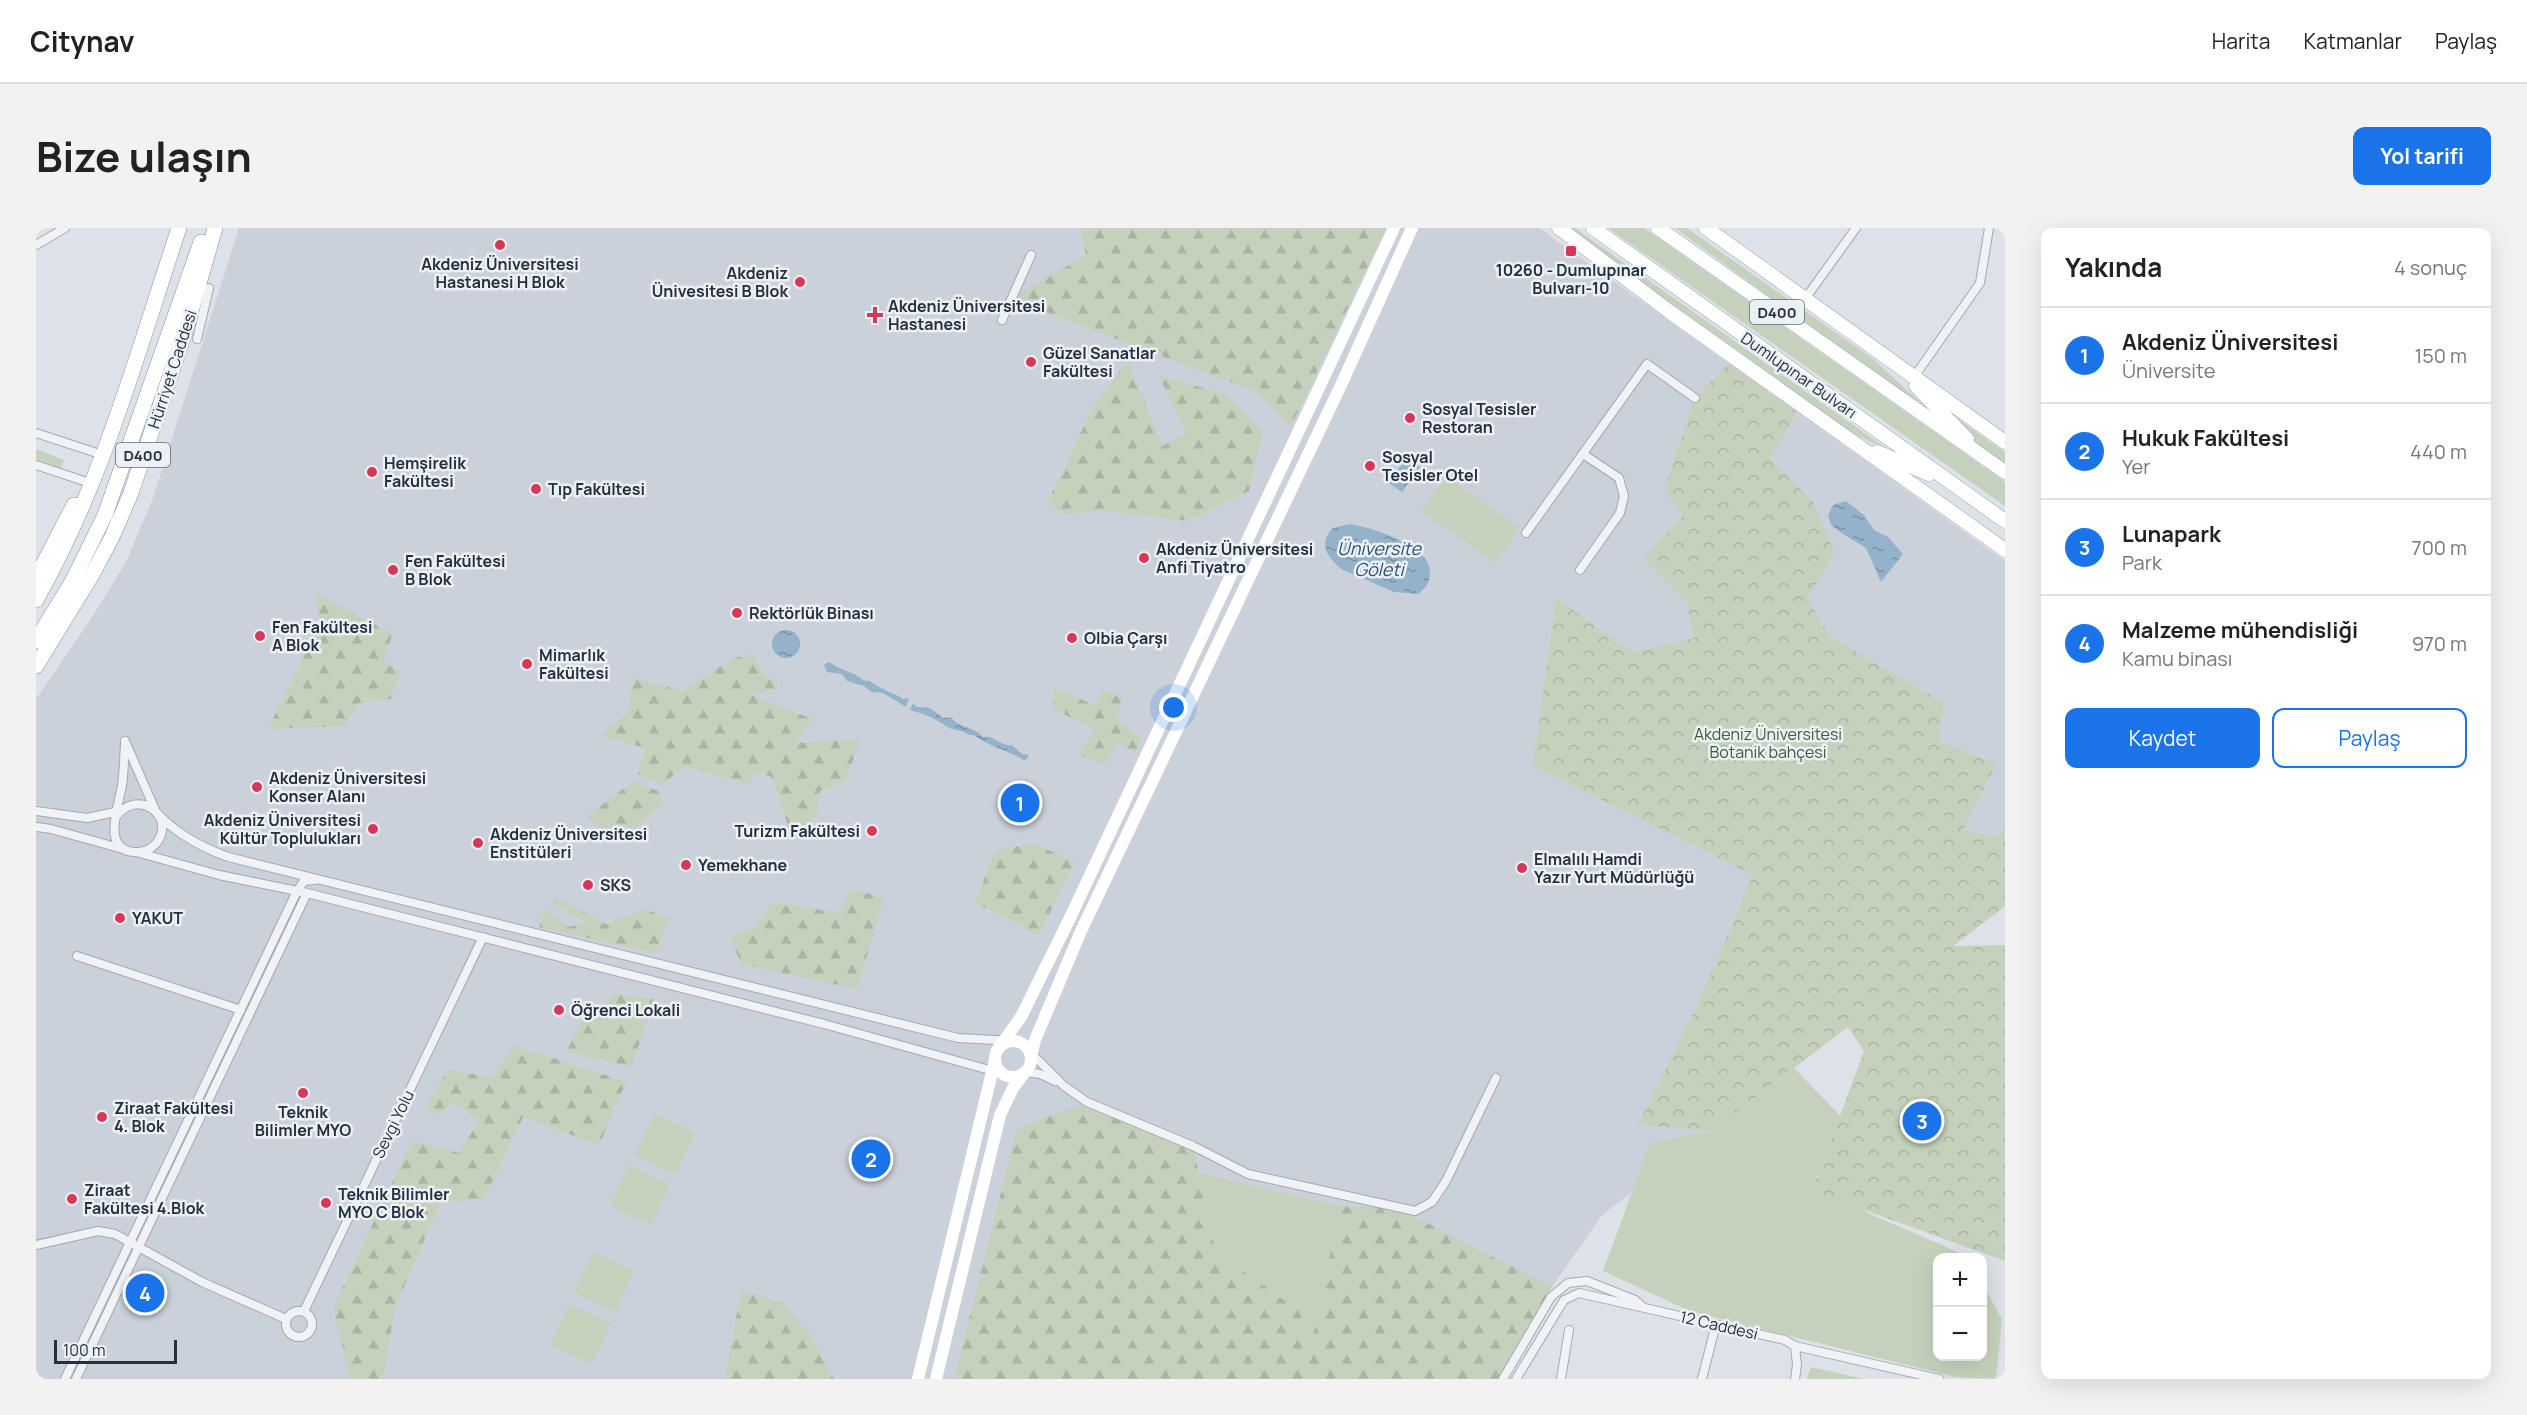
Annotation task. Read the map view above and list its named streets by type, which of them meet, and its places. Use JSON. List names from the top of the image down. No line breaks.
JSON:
{"streets":{"highway":["D400","Hürriyet Caddesi"],"main road":["Dumlupınar Bulvarı"],"street":["Sevgi Yolu","12 Caddesi"]},"water":["Üniversite Göleti"],"parks":["Akdeniz Üniversitesi Botanik bahçesi"],"places":{"other":["Akdeniz Üniversitesi Hastanesi H Blok","Akdeniz Ünivesitesi B Blok","Güzel Sanatlar Fakültesi","Sosyal Tesisler Restoran","Sosyal Tesisler Otel","Hemşirelik Fakültesi","Tıp Fakültesi","Akdeniz Üniversitesi Anfi Tiyatro","Fen Fakültesi B Blok","Rektörlük Binası","Fen Fakültesi A Blok","Olbia Çarşı","Mimarlık Fakültesi","Akdeniz Üniversitesi Konser Alanı","Akdeniz Üniversitesi Kültür Toplulukları","Turizm Fakültesi","Akdeniz Üniversitesi Enstitüleri","Yemekhane","Elmalılı Hamdi Yazır Yurt Müdürlüğü","SKS","YAKUT","Öğrenci Lokali","Teknik Bilimler MYO","Ziraat Fakültesi 4. Blok","Ziraat Fakültesi 4.Blok","Teknik Bilimler MYO C Blok"],"transit":["10260 - Dumlupınar Bulvarı-10"],"health":["Akdeniz Üniversitesi Hastanesi"]},"scale_bar":"100 m","page":{"header":"Citynav","nav":["Harita","Katmanlar","Paylaş"],"title":"Bize ulaşın","buttons":["Yol tarifi",["Kaydet","Paylaş"]],"heading":["Yakında","4 sonuç"],"list":[{"mark":"1","name":"Akdeniz Üniversitesi","note":"Üniversite","value":"150 m"},{"mark":"2","name":"Hukuk Fakültesi","note":"Yer","value":"440 m"},{"mark":"3","name":"Lunapark","note":"Park","value":"700 m"},{"mark":"4","name":"Malzeme mühendisliği","note":"Kamu binası","value":"970 m"}],"pins":["1","3","2","4"],"map_buttons":["+","−"],"scale":"100 m"}}
